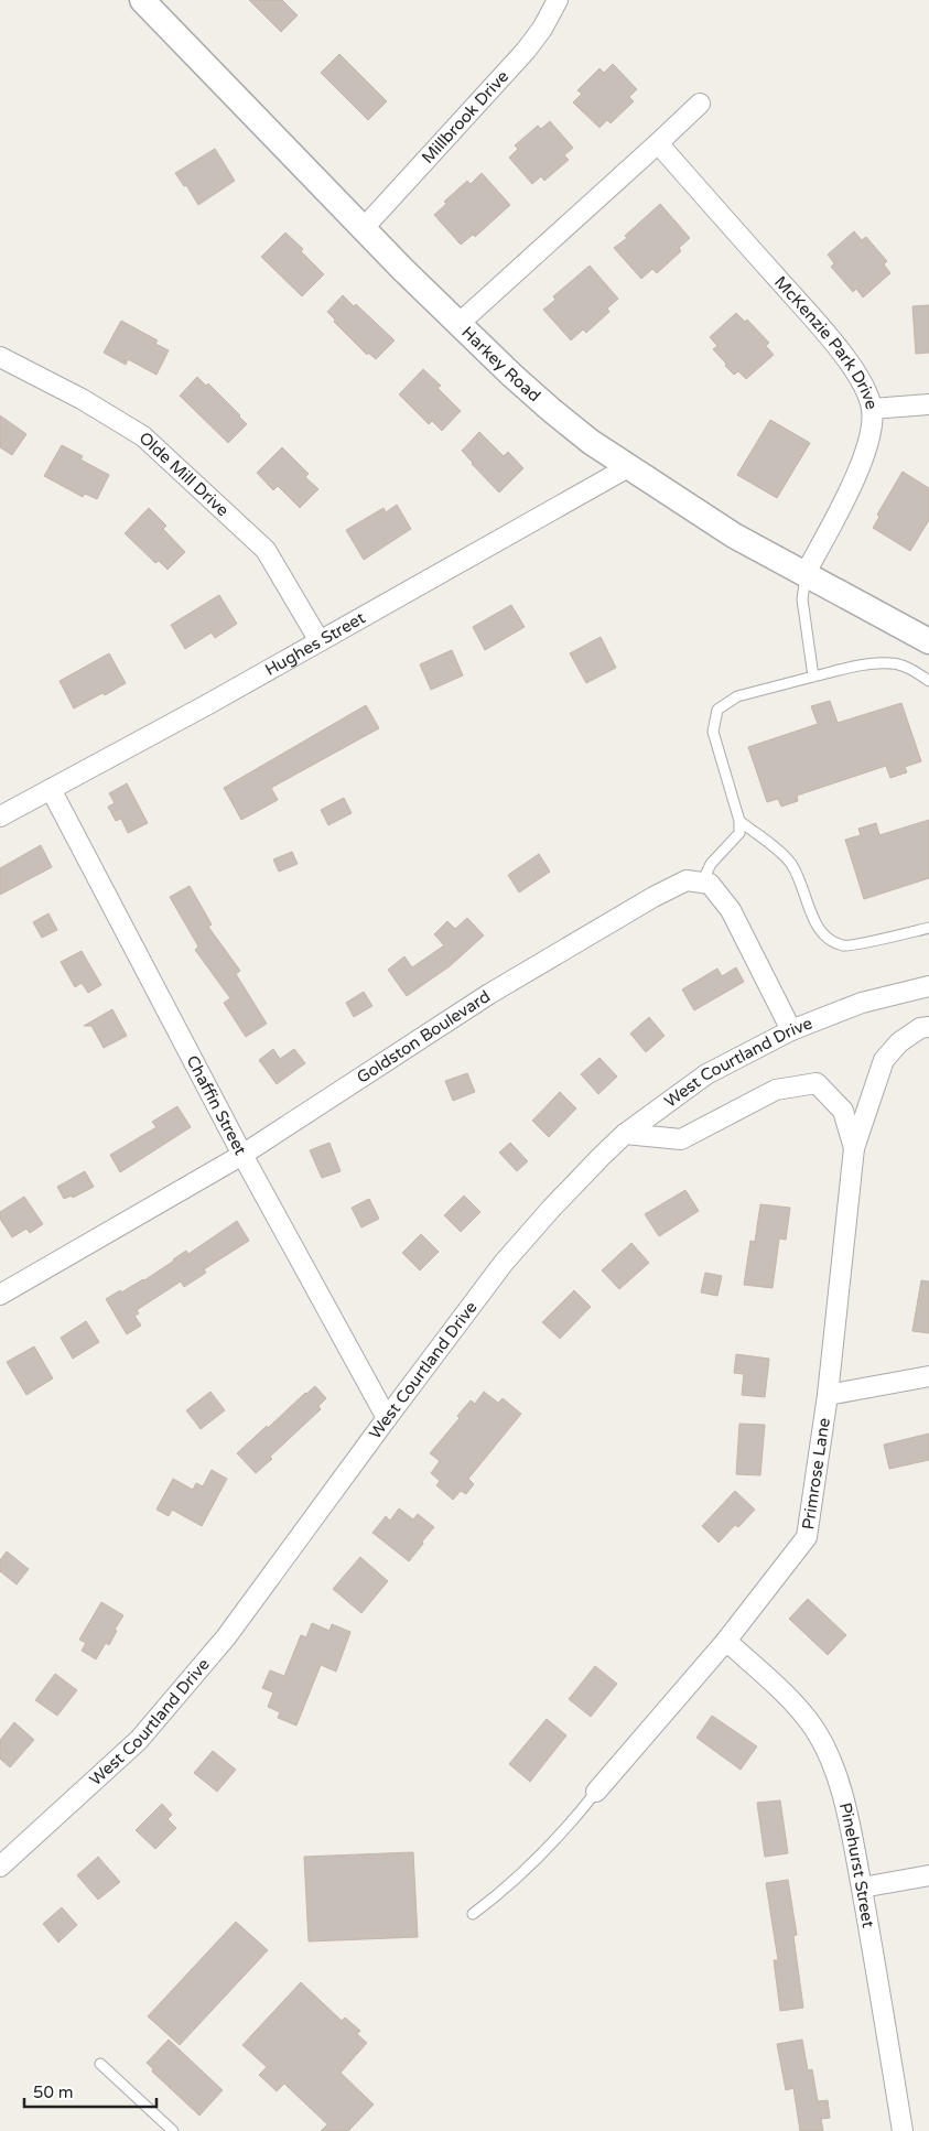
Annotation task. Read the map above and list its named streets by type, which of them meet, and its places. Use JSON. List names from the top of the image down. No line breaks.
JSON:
{"streets":{"street":["Millbrook Drive","McKenzie Park Drive","Harkey Road","Olde Mill Drive","Hughes Street","Goldston Boulevard","West Courtland Drive","Chaffin Street","Primrose Lane","Pinehurst Street"]},"crossings":[["Millbrook Drive","Harkey Road"],["McKenzie Park Drive","Harkey Road"],["Harkey Road","Hughes Street"],["Olde Mill Drive","Hughes Street"],["Hughes Street","Chaffin Street"],["Goldston Boulevard","Chaffin Street"],["West Courtland Drive","Chaffin Street"],["West Courtland Drive","Primrose Lane"],["Primrose Lane","Pinehurst Street"]],"scale_bar":"50 m"}
